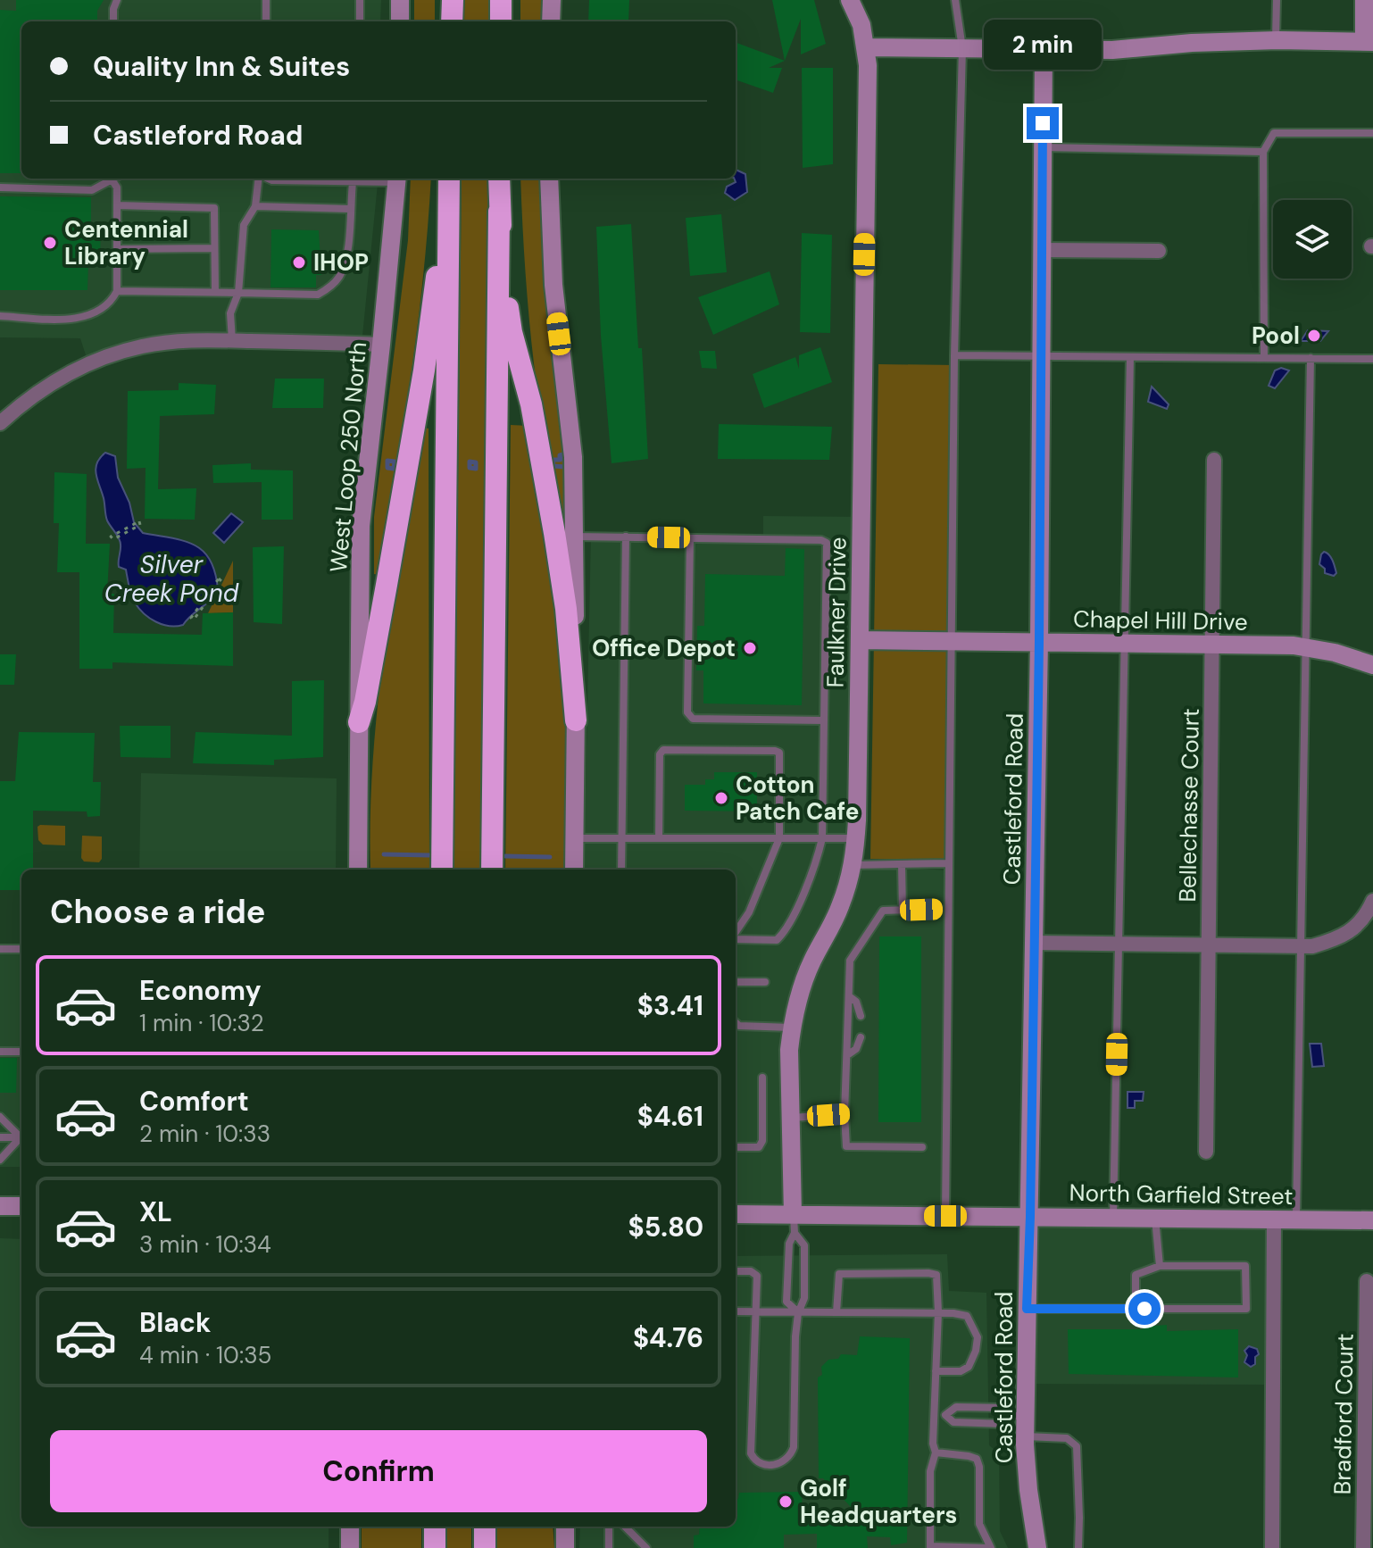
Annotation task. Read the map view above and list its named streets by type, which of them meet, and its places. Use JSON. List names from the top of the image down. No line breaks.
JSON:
{"streets":{"street":["West Loop 250 North","Faulkner Drive","Chapel Hill Drive","Castleford Road","Bellechasse Court","North Garfield Street","Bradford Court"]},"crossings":[["Faulkner Drive","Chapel Hill Drive"],["Faulkner Drive","North Garfield Street"],["Chapel Hill Drive","Castleford Road"],["Chapel Hill Drive","Bellechasse Court"],["Castleford Road","North Garfield Street"]],"water":["Silver Creek Pond"],"places":["Centennial Library","IHOP","Pool","Office Depot","Cotton Patch Cafe","Golf Headquarters"],"page":{"bubble":"2 min","banner":["Quality Inn & Suites","Castleford Road"],"heading":"Choose a ride","list":[{"name":"Economy","note":"1 min · 10:32","value":"$3.41"},{"name":"Comfort","note":"2 min · 10:33","value":"$4.61"},{"name":"XL","note":"3 min · 10:34","value":"$5.80"},{"name":"Black","note":"4 min · 10:35","value":"$4.76"}],"buttons":"Confirm"}}
